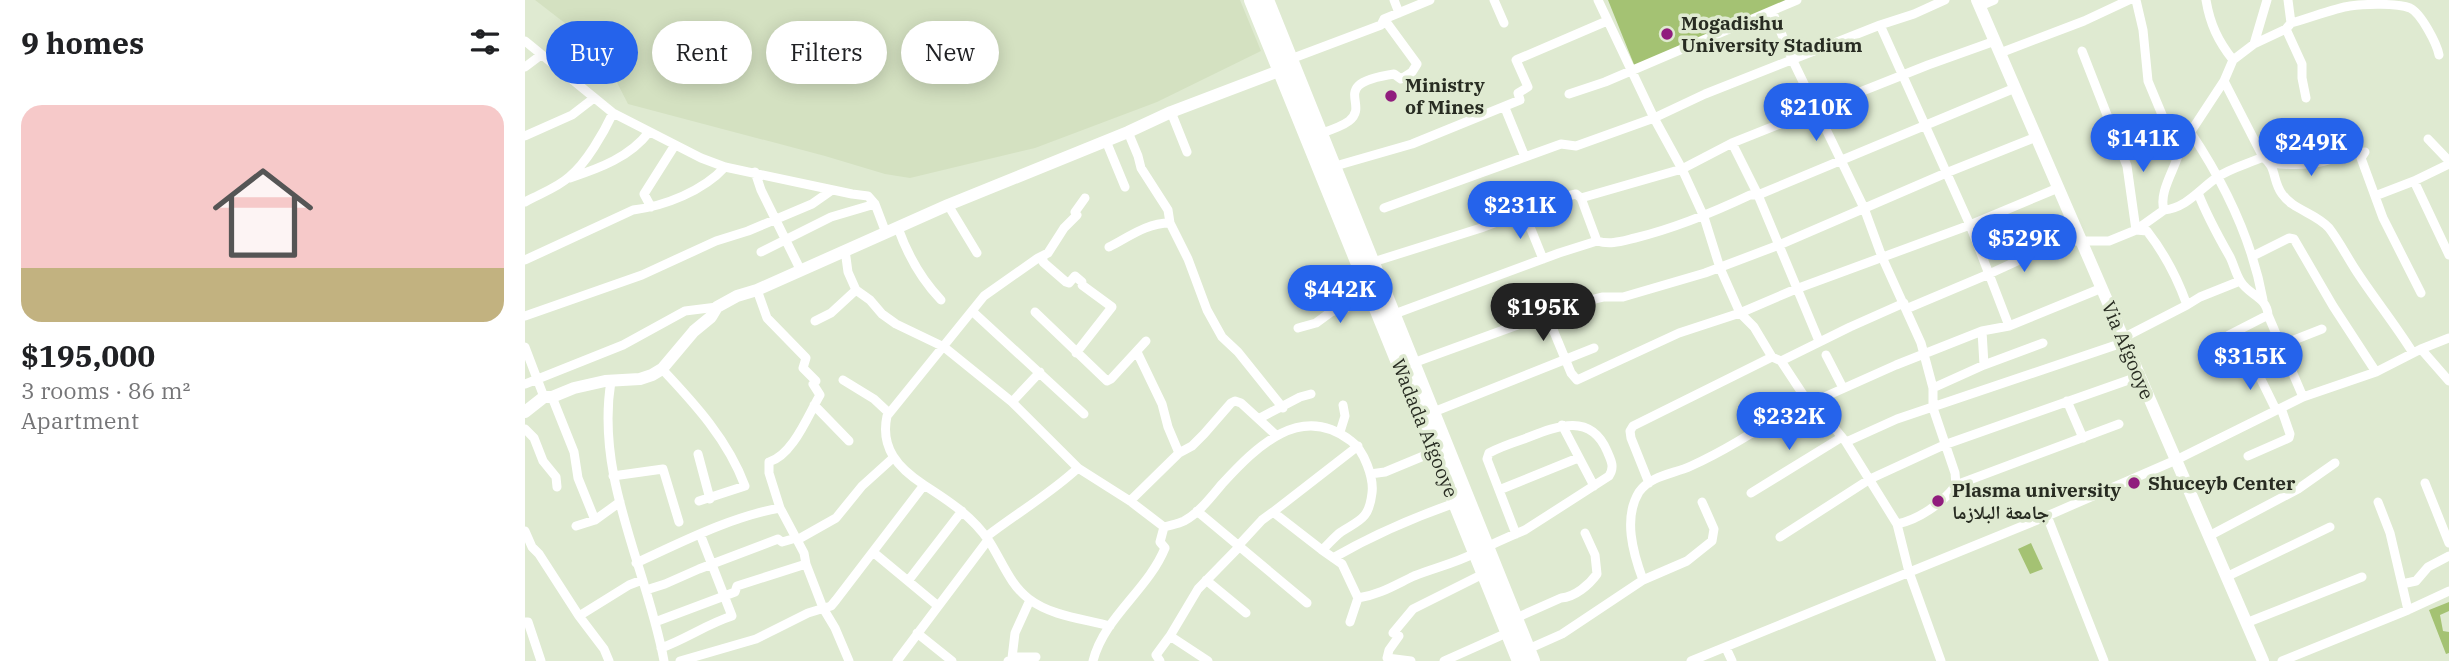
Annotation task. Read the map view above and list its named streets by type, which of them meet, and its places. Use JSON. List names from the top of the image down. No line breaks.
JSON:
{"streets":{"highway":["Wadada Afgooye"],"street":["Via Afgooye"]},"places":["Mogadishu University Stadium","Ministry of Mines","Shuceyb Center","Plasma university جامعة البلازما"],"page":{"heading":"9 homes","chip":["Buy","Rent","Filters","New"],"price":["$210K","$141K","$249K","$231K","$529K","$442K","$195K","$315K","$232K"],"list":[{"name":"$195,000","note":"3 rooms · 86 m² · Apartment"}]}}
